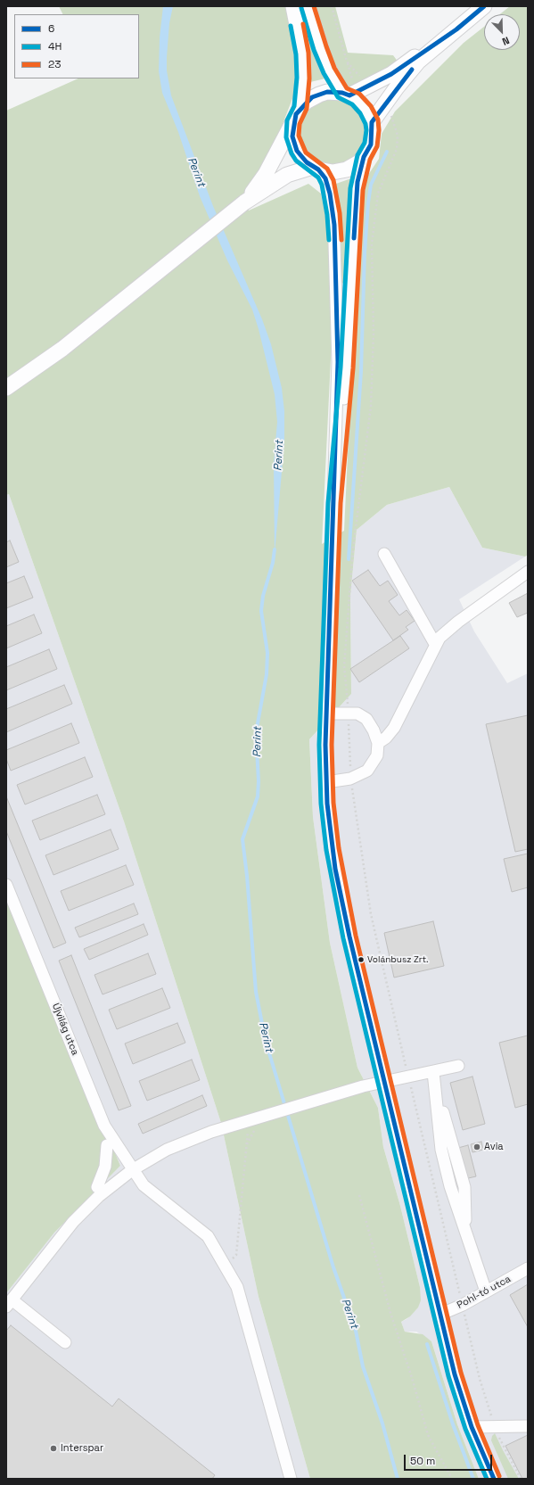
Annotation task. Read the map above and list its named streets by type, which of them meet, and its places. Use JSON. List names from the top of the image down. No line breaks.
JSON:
{"streets":{"street":["Újvilág utca","Pohl-tó utca"]},"water":["Perint"],"places":["Volánbusz Zrt.","Avia","Interspar"],"lines":["transit line 6","transit line 23","transit line 4H"],"legend":["6","4H","23"],"scale_bar":"50 m","north":"bottom right"}
